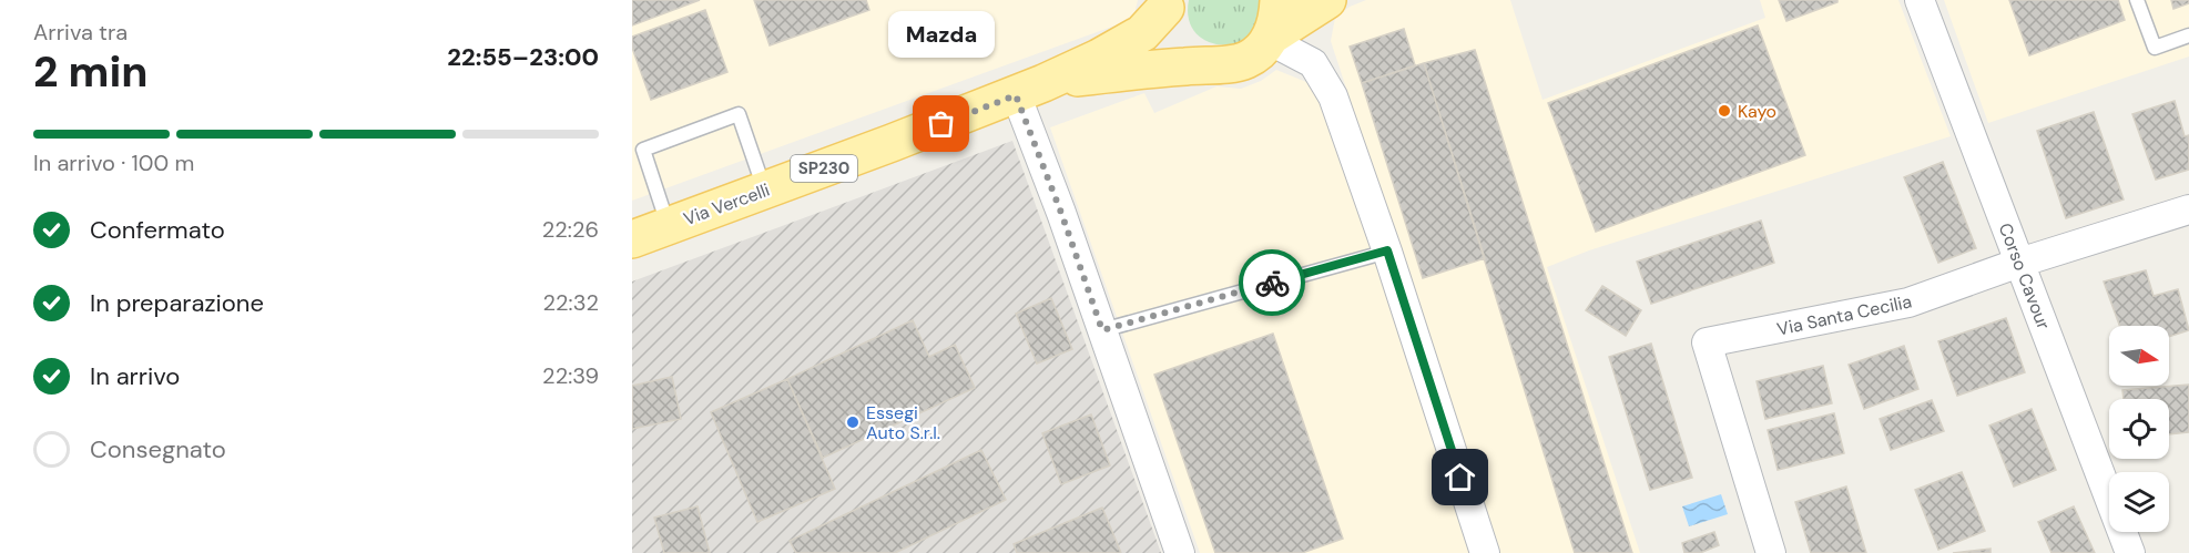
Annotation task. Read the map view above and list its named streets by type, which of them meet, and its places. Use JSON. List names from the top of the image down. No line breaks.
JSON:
{"streets":{"main road":["SP230","Via Vercelli"],"street":["Corso Cavour","Via Santa Cecilia"]},"crossings":[["Corso Cavour","Via Santa Cecilia"]],"places":["Kayo","Mazda","Essegi Auto S.r.l."],"north":"right","page":{"heading":["2 min","Arriva tra","22:55–23:00"],"bubble":"Mazda","bar":"In arrivo · 100 m","list":[["Confermato","22:26"],["In preparazione","22:32"],["In arrivo","22:39"],"Consegnato"]}}
